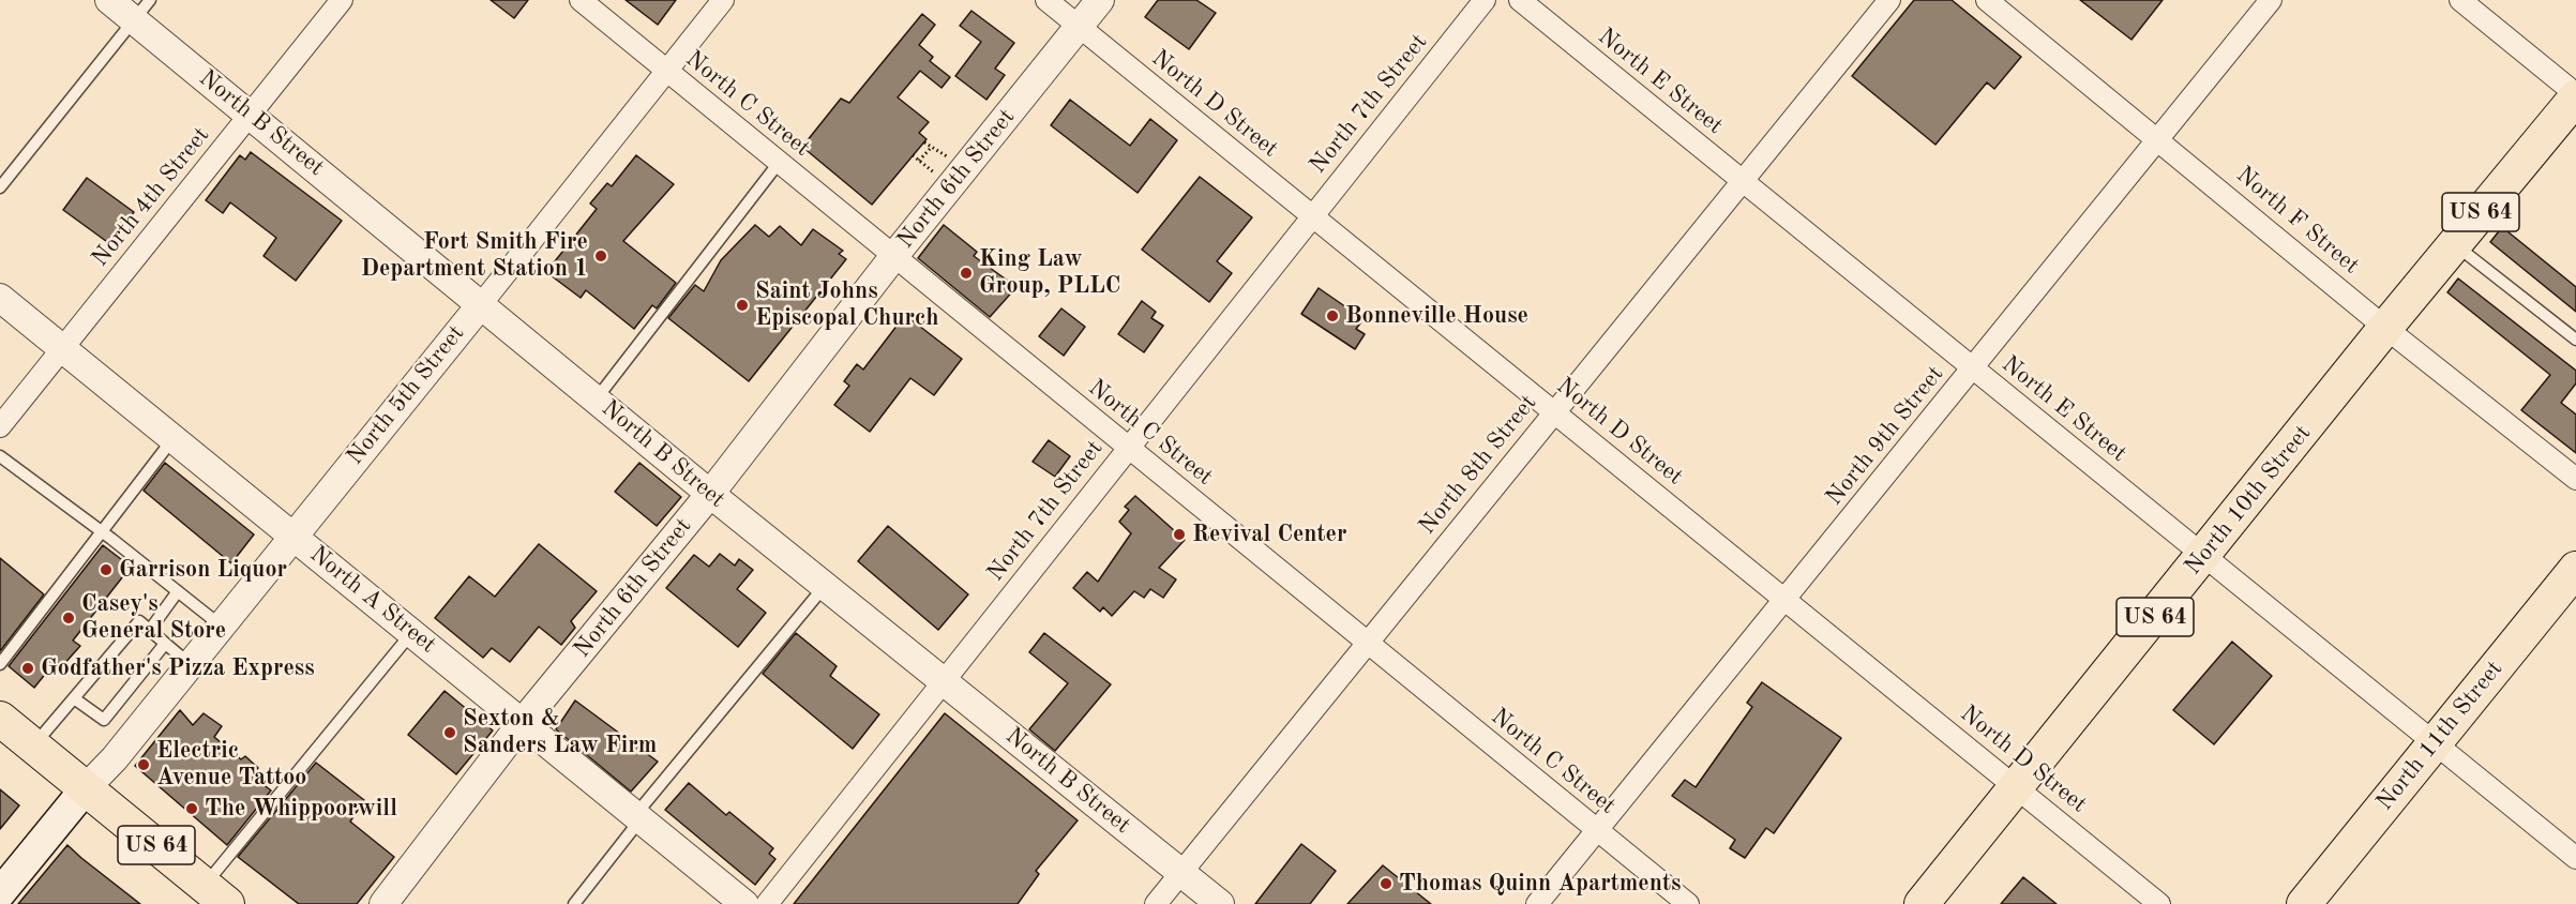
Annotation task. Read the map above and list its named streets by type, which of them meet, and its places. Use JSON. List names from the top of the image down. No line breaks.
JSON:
{"streets":{"main road":["US 64","North 10th Street","North 11th Street"],"street":["North E Street","North C Street","North D Street","North 7th Street","North B Street","North 6th Street","North 4th Street","North F Street","North 5th Street","North 9th Street","North 8th Street","North A Street"]},"crossings":[["North E Street","North 9th Street"],["North E Street","North 8th Street"],["North E Street","North 10th Street"],["North E Street","North 11th Street"],["North C Street","North 7th Street"],["North C Street","North 6th Street"],["North C Street","North 5th Street"],["North C Street","North 9th Street"],["North C Street","North 8th Street"],["North D Street","North 7th Street"],["North D Street","North 6th Street"],["North D Street","North 9th Street"],["North D Street","North 8th Street"],["North D Street","North 10th Street"],["North 7th Street","North B Street"],["North B Street","North 6th Street"],["North B Street","North 4th Street"],["North B Street","North 5th Street"],["North B Street","North 8th Street"],["North 6th Street","North A Street"],["North 4th Street","North A Street"],["US 64","North 5th Street"],["North F Street","North 9th Street"],["North F Street","North 10th Street"],["North 5th Street","North A Street"]],"places":["Fort Smith Fire Department Station 1","King Law Group, PLLC","Saint Johns Episcopal Church","Bonneville House","Revival Center","Garrison Liquor","Casey's General Store","Godfather's Pizza Express","Sexton & Sanders Law Firm","Electric Avenue Tattoo","The Whippoorwill","Thomas Quinn Apartments"]}
